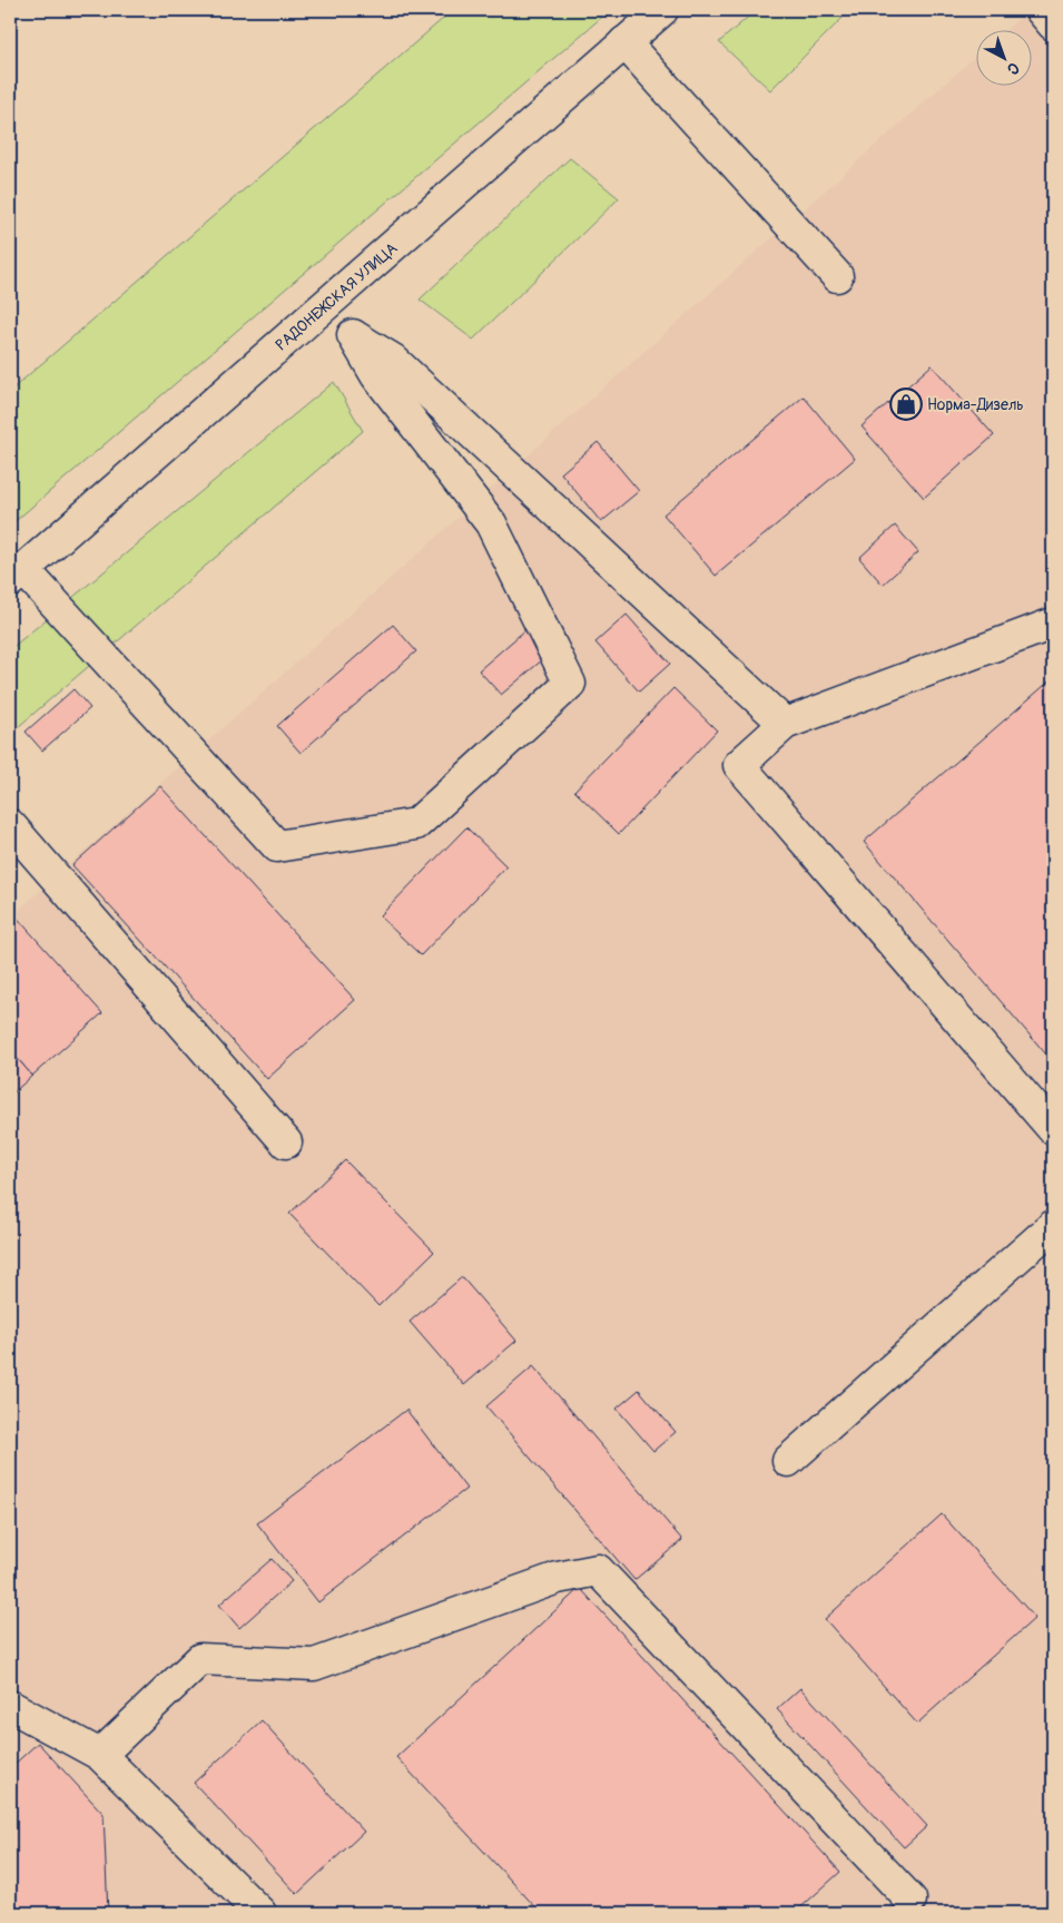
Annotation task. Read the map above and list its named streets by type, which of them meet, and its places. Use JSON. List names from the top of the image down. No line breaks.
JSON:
{"streets":{"street":["РАДОНЕЖСКАЯ УЛИЦА"]},"places":{"shop":["Норма-Дизель"]},"north":"bottom right"}
